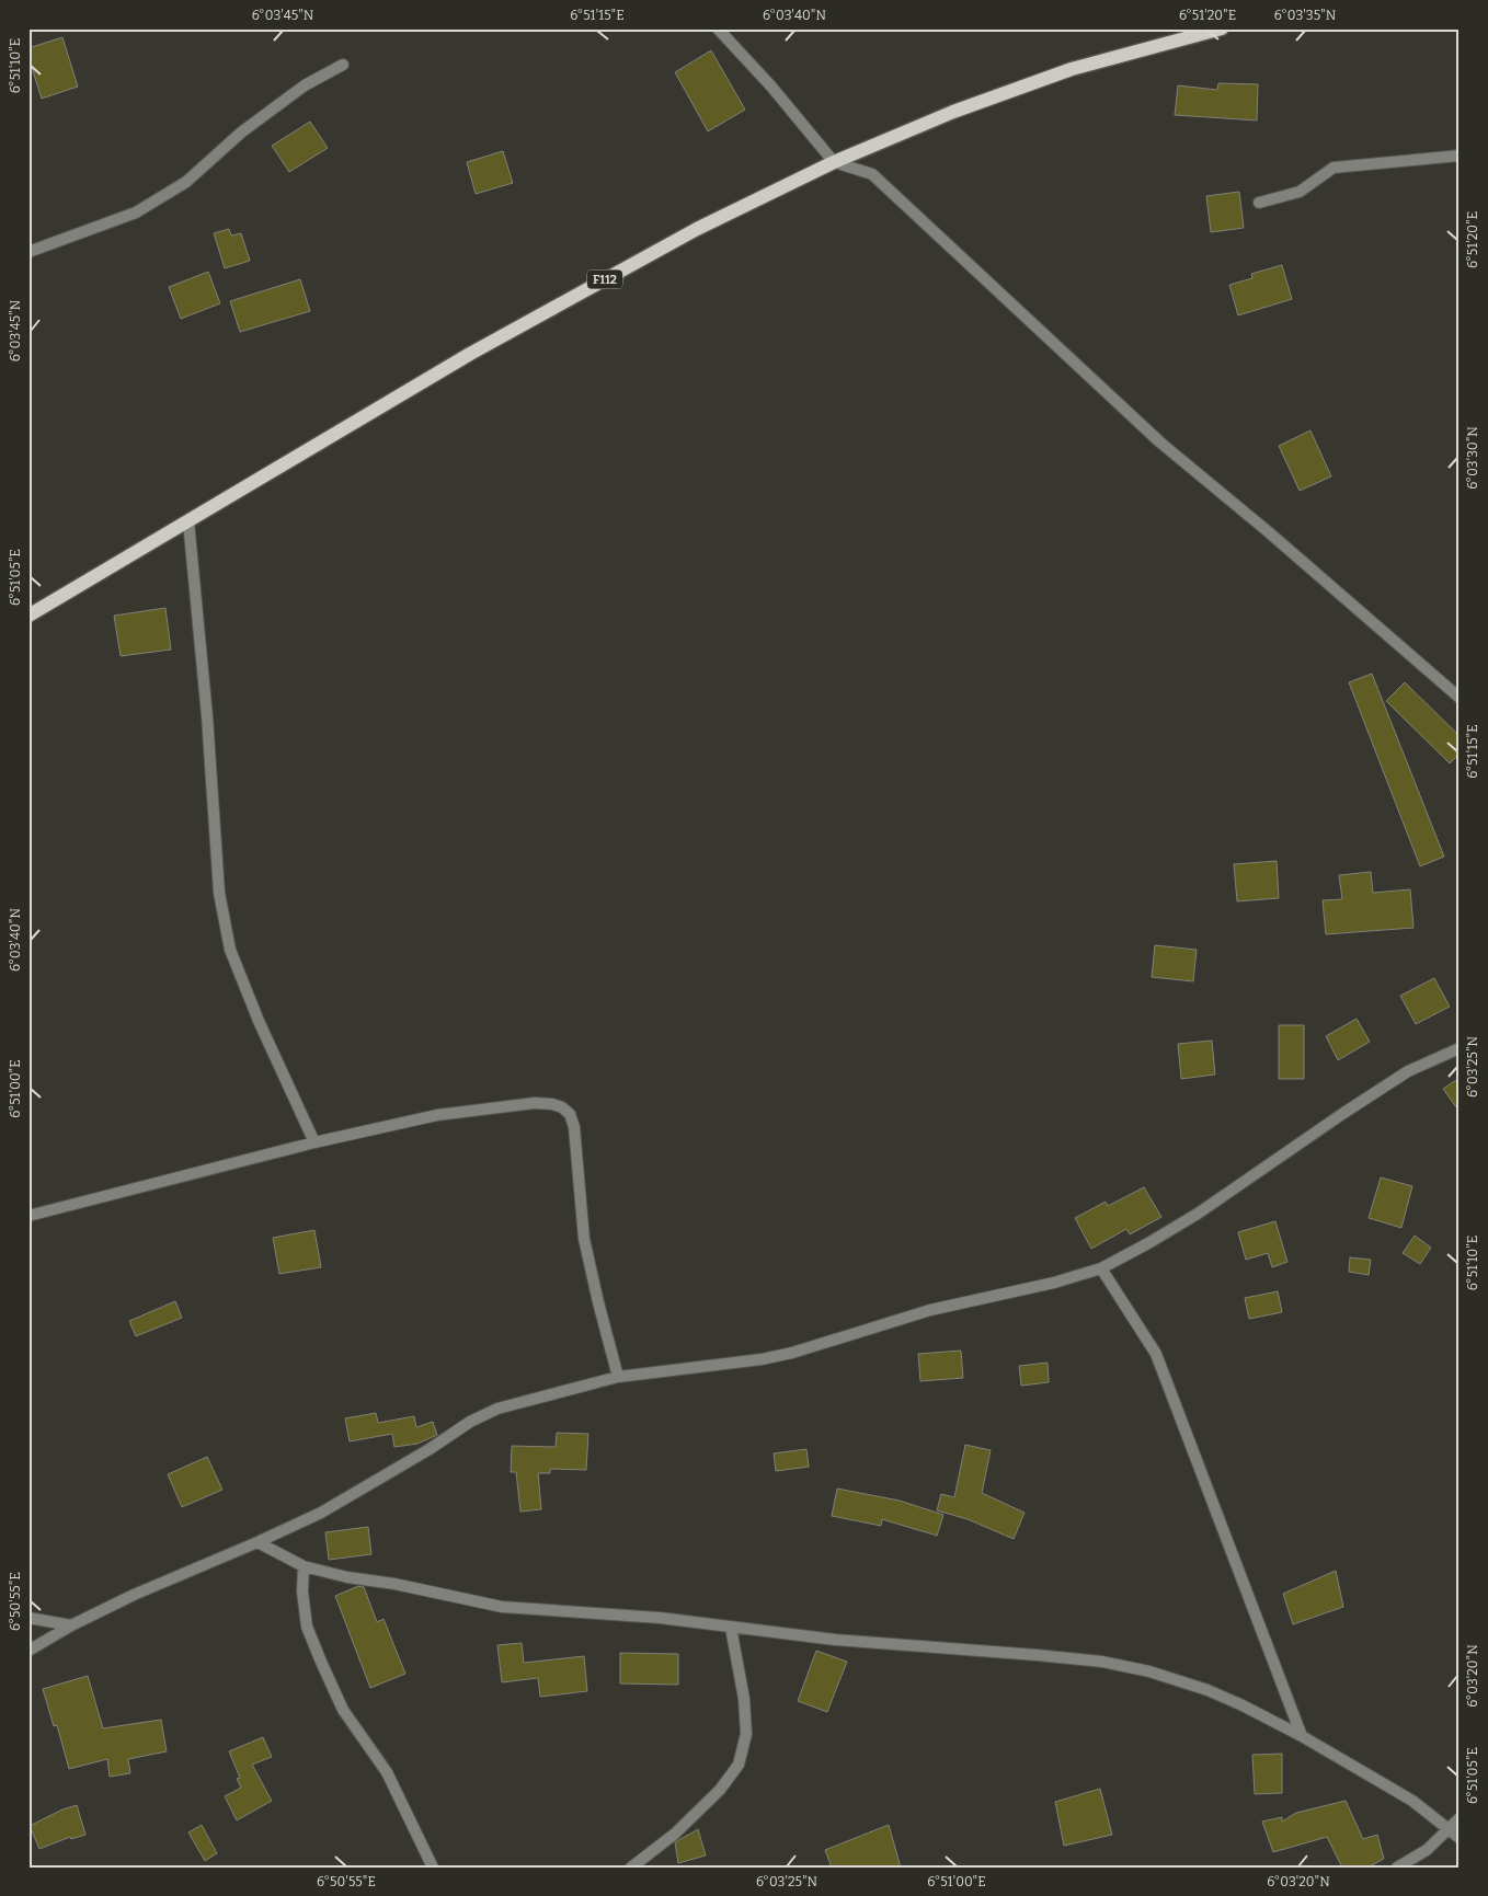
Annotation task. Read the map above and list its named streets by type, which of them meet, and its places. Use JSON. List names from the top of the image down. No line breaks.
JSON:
{"streets":{"main road":["F112"]},"coordinates":["6°03'45\"N","6°51'15\"E","6°03'40\"N","6°51'20\"E","6°03'35\"N","6°51'10\"E","6°03'30\"N","6°51'05\"E","6°03'25\"N","6°51'00\"E","6°50'55\"E","6°03'20\"N"]}
